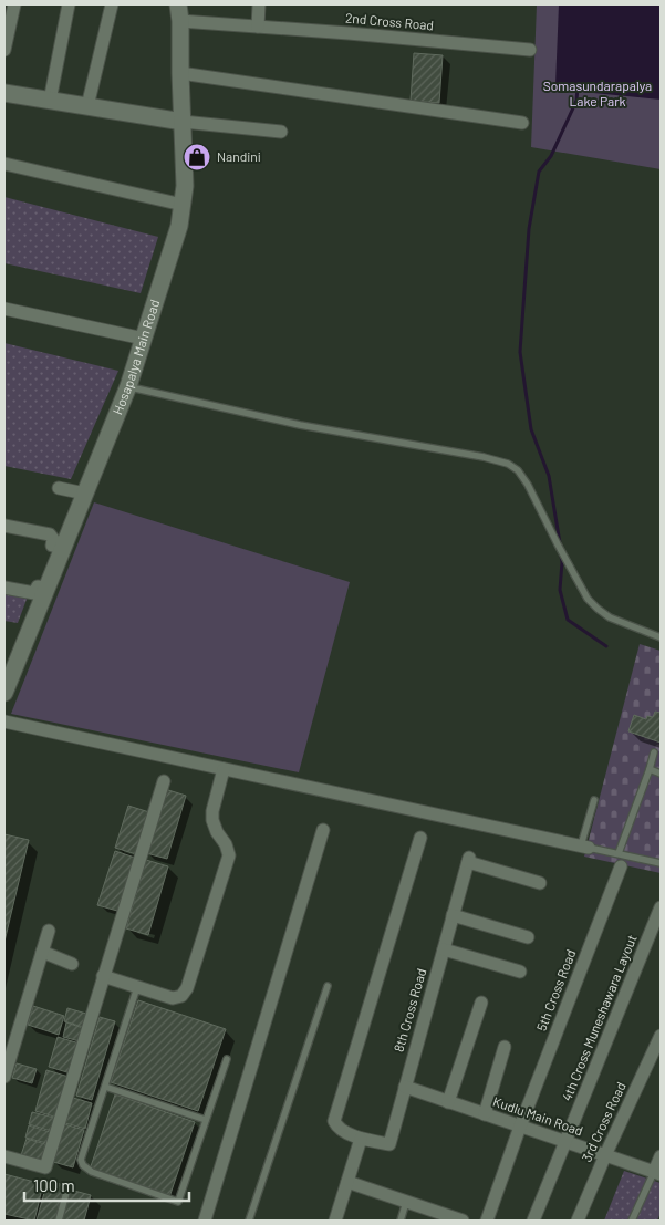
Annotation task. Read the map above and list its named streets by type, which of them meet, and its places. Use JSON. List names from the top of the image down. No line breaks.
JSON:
{"streets":{"street":["2nd Cross Road","Hosapalya Main Road","5th Cross Road","8th Cross Road","4th Cross Muneshawara Layout","Kudlu Main Road","3rd Cross Road"]},"crossings":[["2nd Cross Road","Hosapalya Main Road"],["5th Cross Road","Kudlu Main Road"],["8th Cross Road","Kudlu Main Road"],["4th Cross Muneshawara Layout","Kudlu Main Road"],["Kudlu Main Road","3rd Cross Road"]],"parks":["Somasundarapalya Lake Park"],"places":{"shop":["Nandini"]},"scale_bar":"100 m"}
